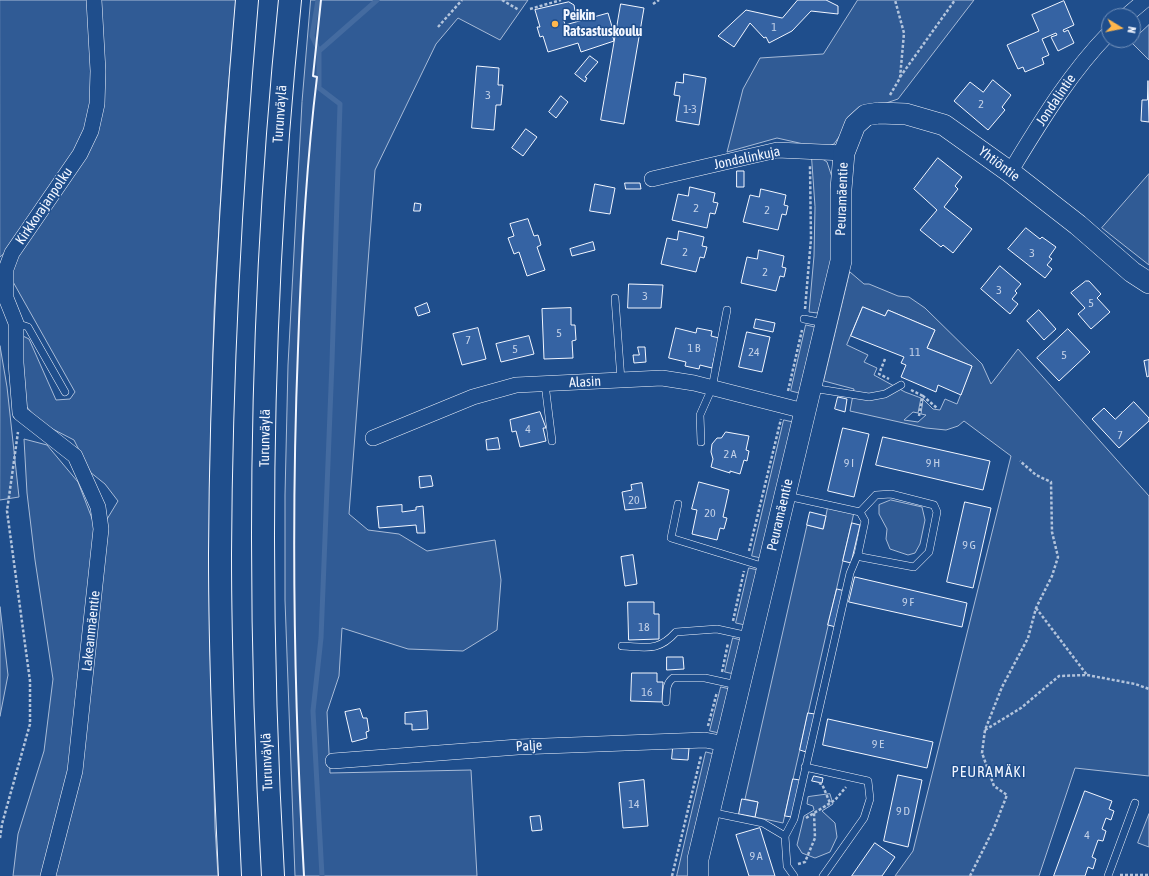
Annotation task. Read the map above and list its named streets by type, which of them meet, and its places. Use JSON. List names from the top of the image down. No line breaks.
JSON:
{"streets":{"highway":["Turunväylä"],"street":["Jondalintie","Jondalinkuja","Yhtiöntie","Peuramäentie","Kirkkorajanpolku","Alasin","Lakeanmäentie","Palje"]},"crossings":[["Jondalintie","Yhtiöntie"],["Jondalinkuja","Yhtiöntie"],["Jondalinkuja","Peuramäentie"],["Yhtiöntie","Peuramäentie"],["Peuramäentie","Alasin"],["Peuramäentie","Palje"],["Kirkkorajanpolku","Lakeanmäentie"]],"districts":["PEURAMÄKI"],"places":["Peikin Ratsastuskoulu"],"house_numbers":["1","3","2","1-3","2","2","2","3","2","3","3","5","5","7","1 B","5","24","11","5","4","7","2 A","9 I","9 H","20","20","9 G","9 F","18","16","9 E","14","9 D","4","9 A"],"north":"right"}
